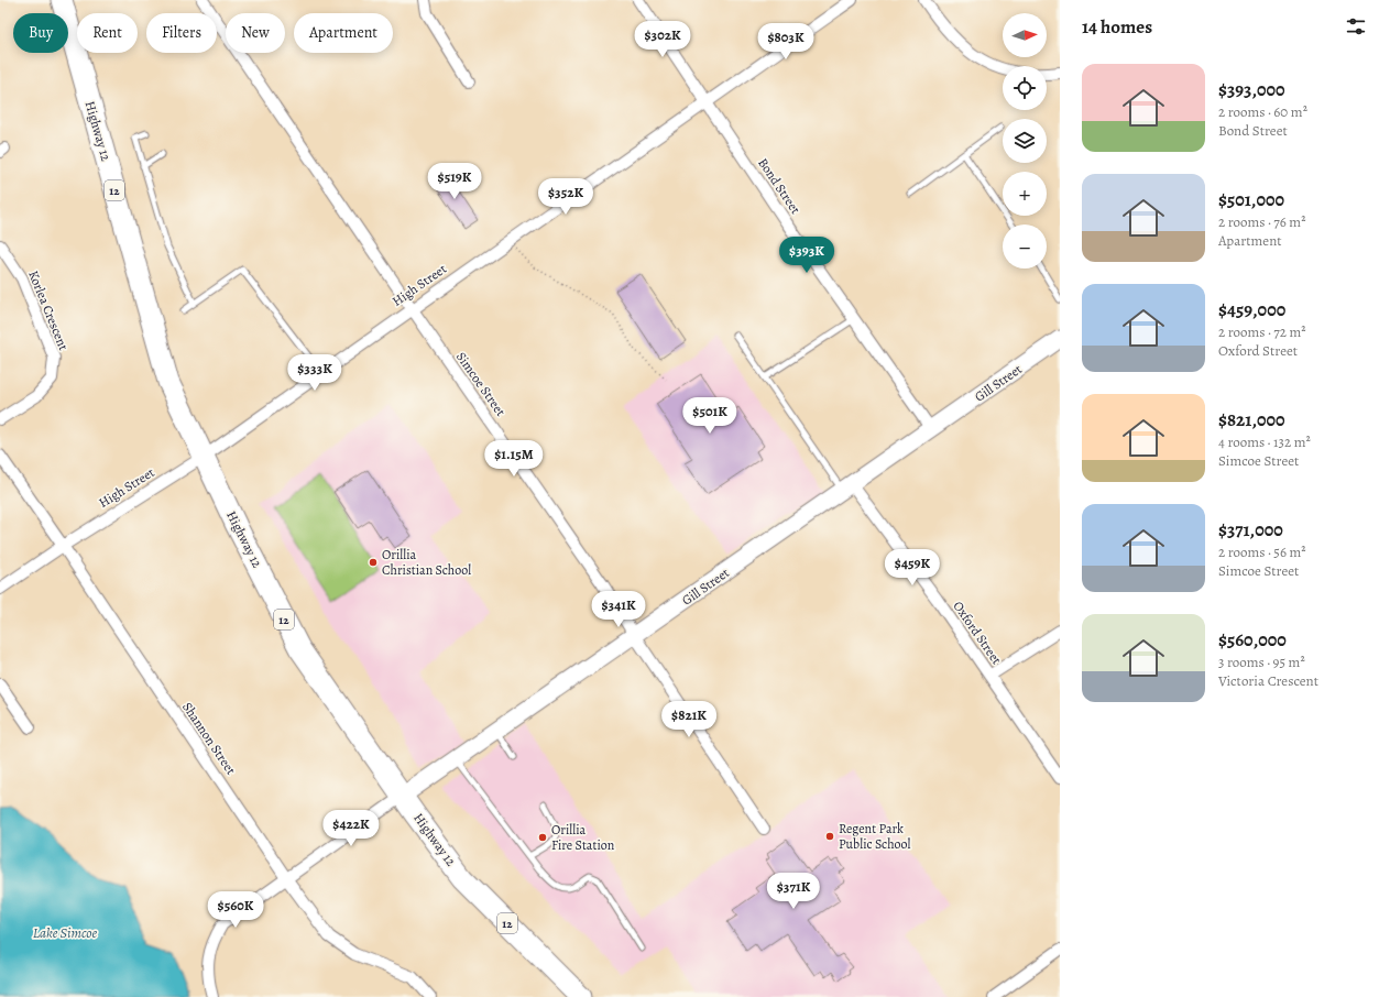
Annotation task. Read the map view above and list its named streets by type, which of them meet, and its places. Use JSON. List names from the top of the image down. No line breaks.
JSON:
{"streets":{"highway":["Highway 12","12"],"main road":["Gill Street"],"street":["Bond Street","High Street","Korlea Crescent","Simcoe Street","Oxford Street","Shannon Street"]},"crossings":[["Highway 12","High Street"],["Highway 12","Gill Street"],["Bond Street","High Street"],["Bond Street","Gill Street"],["High Street","Simcoe Street"],["High Street","Shannon Street"],["Gill Street","Simcoe Street"],["Gill Street","Oxford Street"],["Gill Street","Shannon Street"]],"water":["Lake Simcoe"],"places":["Orillia Christian School","Regent Park Public School","Orillia Fire Station"],"north":"right","page":{"heading":"14 homes","map_buttons":["+","−"],"chip":["Buy","Rent","Filters","New","Apartment"],"price":["$302K","$803K","$519K","$352K","$393K","$333K","$501K","$1.15M","$459K","$341K","$821K","$422K","$371K","$560K"],"list":[{"name":"$393,000","note":"2 rooms · 60 m² · Bond Street"},{"name":"$501,000","note":"2 rooms · 76 m² · Apartment"},{"name":"$459,000","note":"2 rooms · 72 m² · Oxford Street"},{"name":"$821,000","note":"4 rooms · 132 m² · Simcoe Street"},{"name":"$371,000","note":"2 rooms · 56 m² · Simcoe Street"},{"name":"$560,000","note":"3 rooms · 95 m² · Victoria Crescent"}]}}
